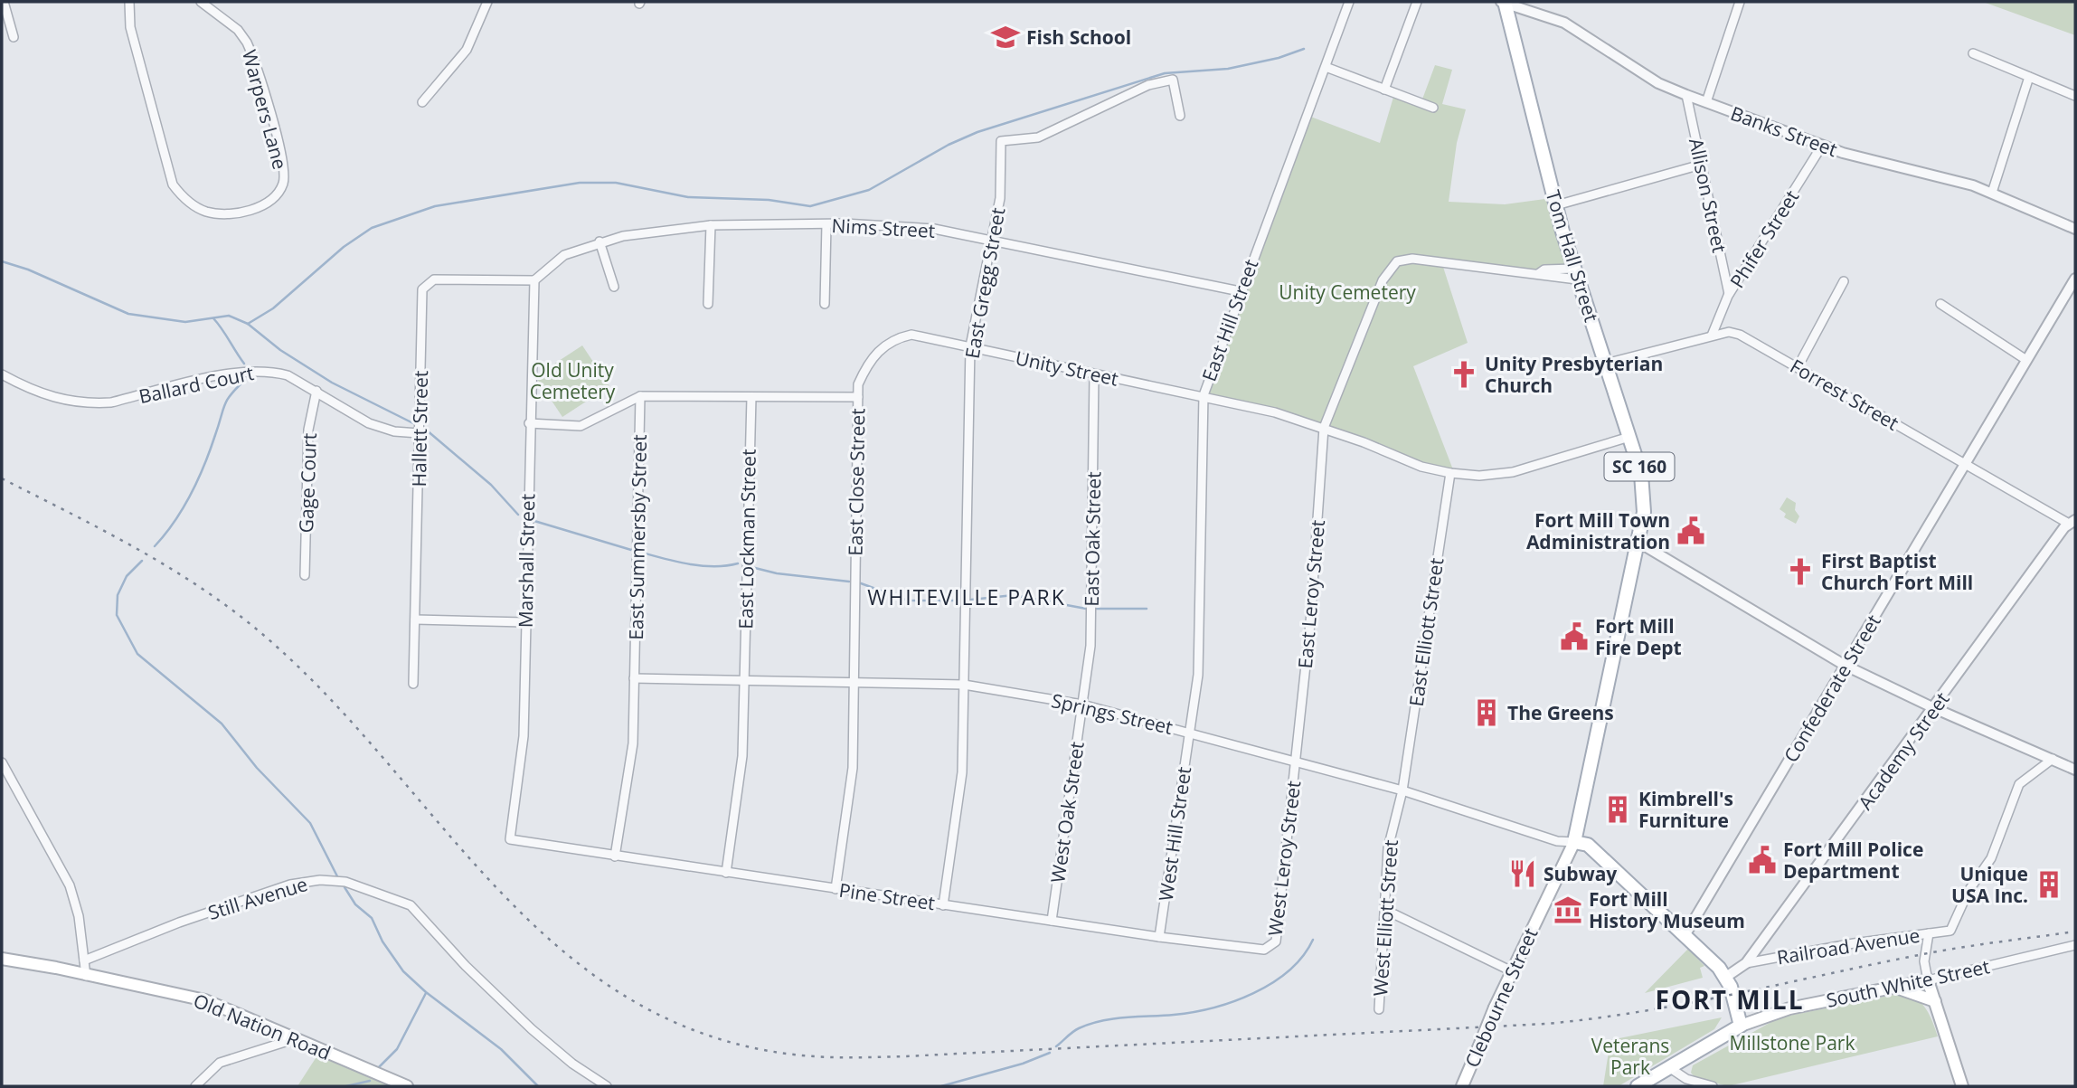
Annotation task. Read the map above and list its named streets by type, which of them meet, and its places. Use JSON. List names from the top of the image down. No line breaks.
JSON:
{"streets":{"main road":["Tom Hall Street","SC 160","South White Street","Clebourne Street","Old Nation Road"],"street":["Warpers Lane","Banks Street","Allison Street","Nims Street","Phifer Street","East Gregg Street","East Hill Street","Unity Street","Ballard Court","Forrest Street","Hallett Street","East Close Street","Gage Court","East Summersby Street","East Lockman Street","East Oak Street","Marshall Street","East Leroy Street","East Elliott Street","Confederate Street","Springs Street","Academy Street","West Oak Street","West Hill Street","West Leroy Street","Pine Street","Still Avenue","West Elliott Street","Railroad Avenue"]},"crossings":[["Banks Street","Allison Street"],["Banks Street","Phifer Street"],["Banks Street","Tom Hall Street"],["Allison Street","Phifer Street"],["Nims Street","East Gregg Street"],["Nims Street","East Hill Street"],["Nims Street","Hallett Street"],["Nims Street","Marshall Street"],["Phifer Street","Forrest Street"],["Tom Hall Street","Unity Street"],["Tom Hall Street","Forrest Street"],["Tom Hall Street","East Leroy Street"],["Tom Hall Street","Springs Street"],["Tom Hall Street","Clebourne Street"],["East Gregg Street","Unity Street"],["East Gregg Street","Springs Street"],["East Gregg Street","Pine Street"],["East Hill Street","Unity Street"],["East Hill Street","Springs Street"],["East Hill Street","West Hill Street"],["Unity Street","East Close Street"],["Unity Street","East Oak Street"],["Unity Street","East Leroy Street"],["Unity Street","East Elliott Street"],["Ballard Court","Hallett Street"],["Ballard Court","Gage Court"],["Forrest Street","Confederate Street"],["Forrest Street","Academy Street"],["Hallett Street","Marshall Street"],["East Close Street","Springs Street"],["East Close Street","Pine Street"],["East Summersby Street","Springs Street"],["East Summersby Street","Pine Street"],["East Lockman Street","Springs Street"],["East Lockman Street","Pine Street"],["East Oak Street","Springs Street"],["East Oak Street","West Oak Street"],["Marshall Street","Pine Street"],["East Leroy Street","Springs Street"],["East Leroy Street","West Leroy Street"],["East Elliott Street","Springs Street"],["East Elliott Street","West Elliott Street"],["Springs Street","West Oak Street"],["Springs Street","West Hill Street"],["Springs Street","West Leroy Street"],["Springs Street","West Elliott Street"],["Springs Street","Clebourne Street"],["Academy Street","Railroad Avenue"],["West Oak Street","Pine Street"],["West Hill Street","Pine Street"],["West Leroy Street","Pine Street"]],"districts":["WHITEVILLE PARK","FORT MILL"],"parks":["Unity Cemetery","Old Unity Cemetery","Millstone Park","Veterans Park"],"places":{"school or university":["Fish School"],"church":["Unity Presbyterian Church","First Baptist Church Fort Mill"],"public building":["Fort Mill Town Administration","Fort Mill Fire Dept","Fort Mill Police Department"],"building":["The Greens","Kimbrell's Furniture","Unique USA Inc."],"restaurant":["Subway"],"museum":["Fort Mill History Museum"]}}
